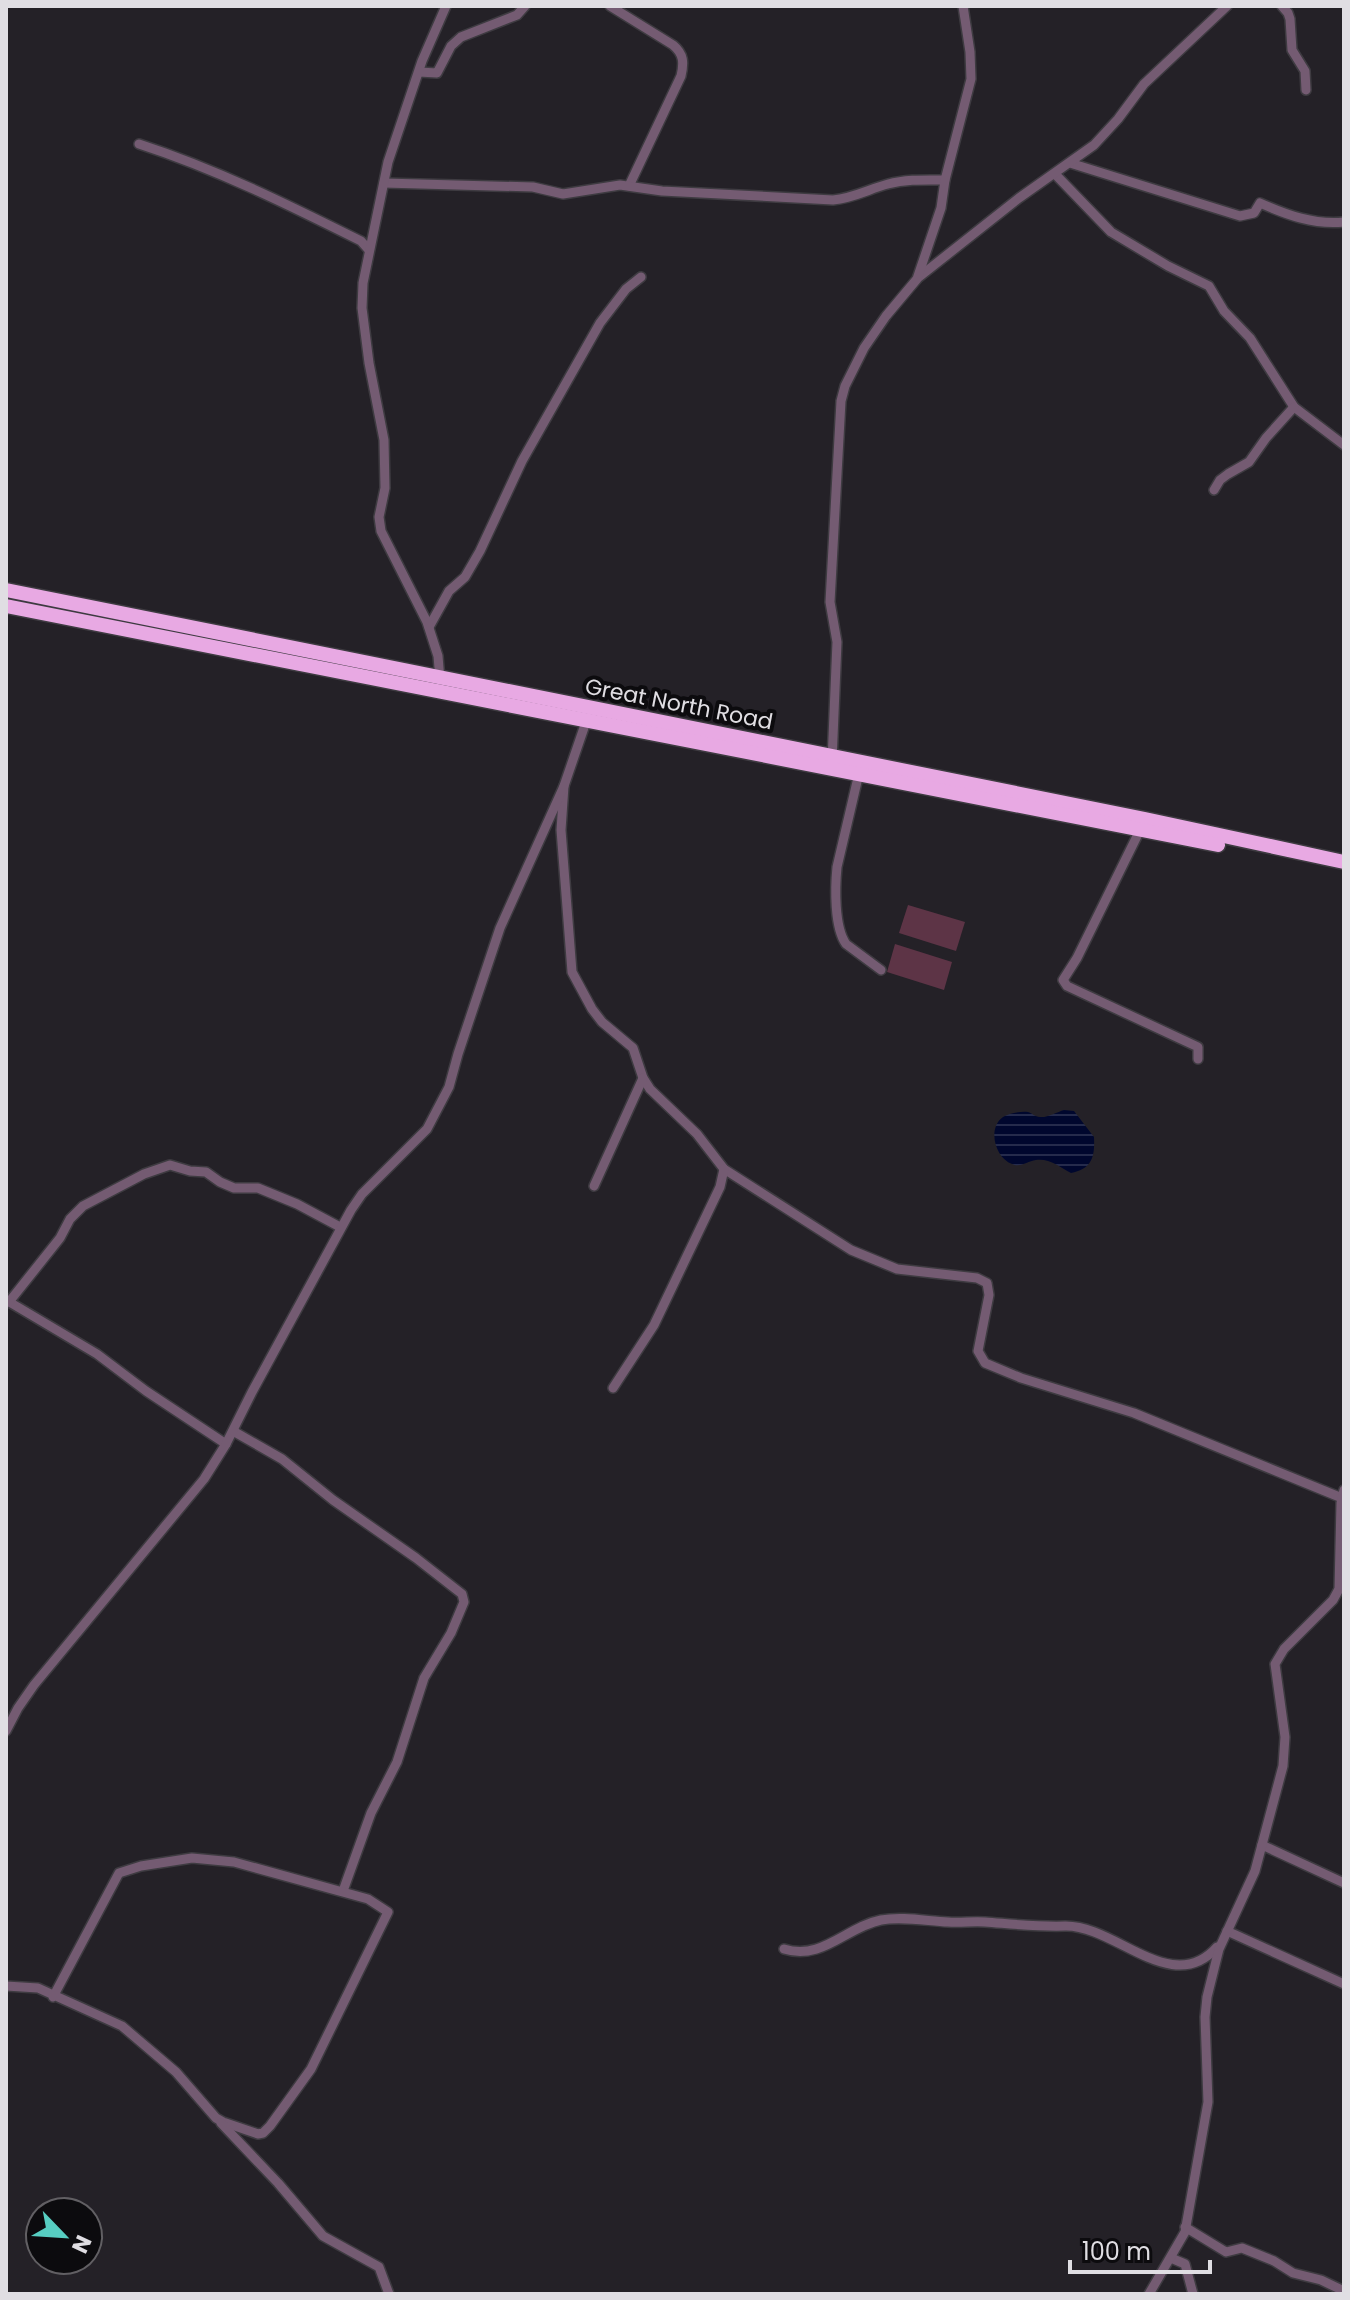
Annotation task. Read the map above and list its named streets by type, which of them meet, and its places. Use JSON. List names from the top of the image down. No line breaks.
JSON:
{"streets":{"highway":["Great North Road"]},"scale_bar":"100 m","north":"bottom right"}
